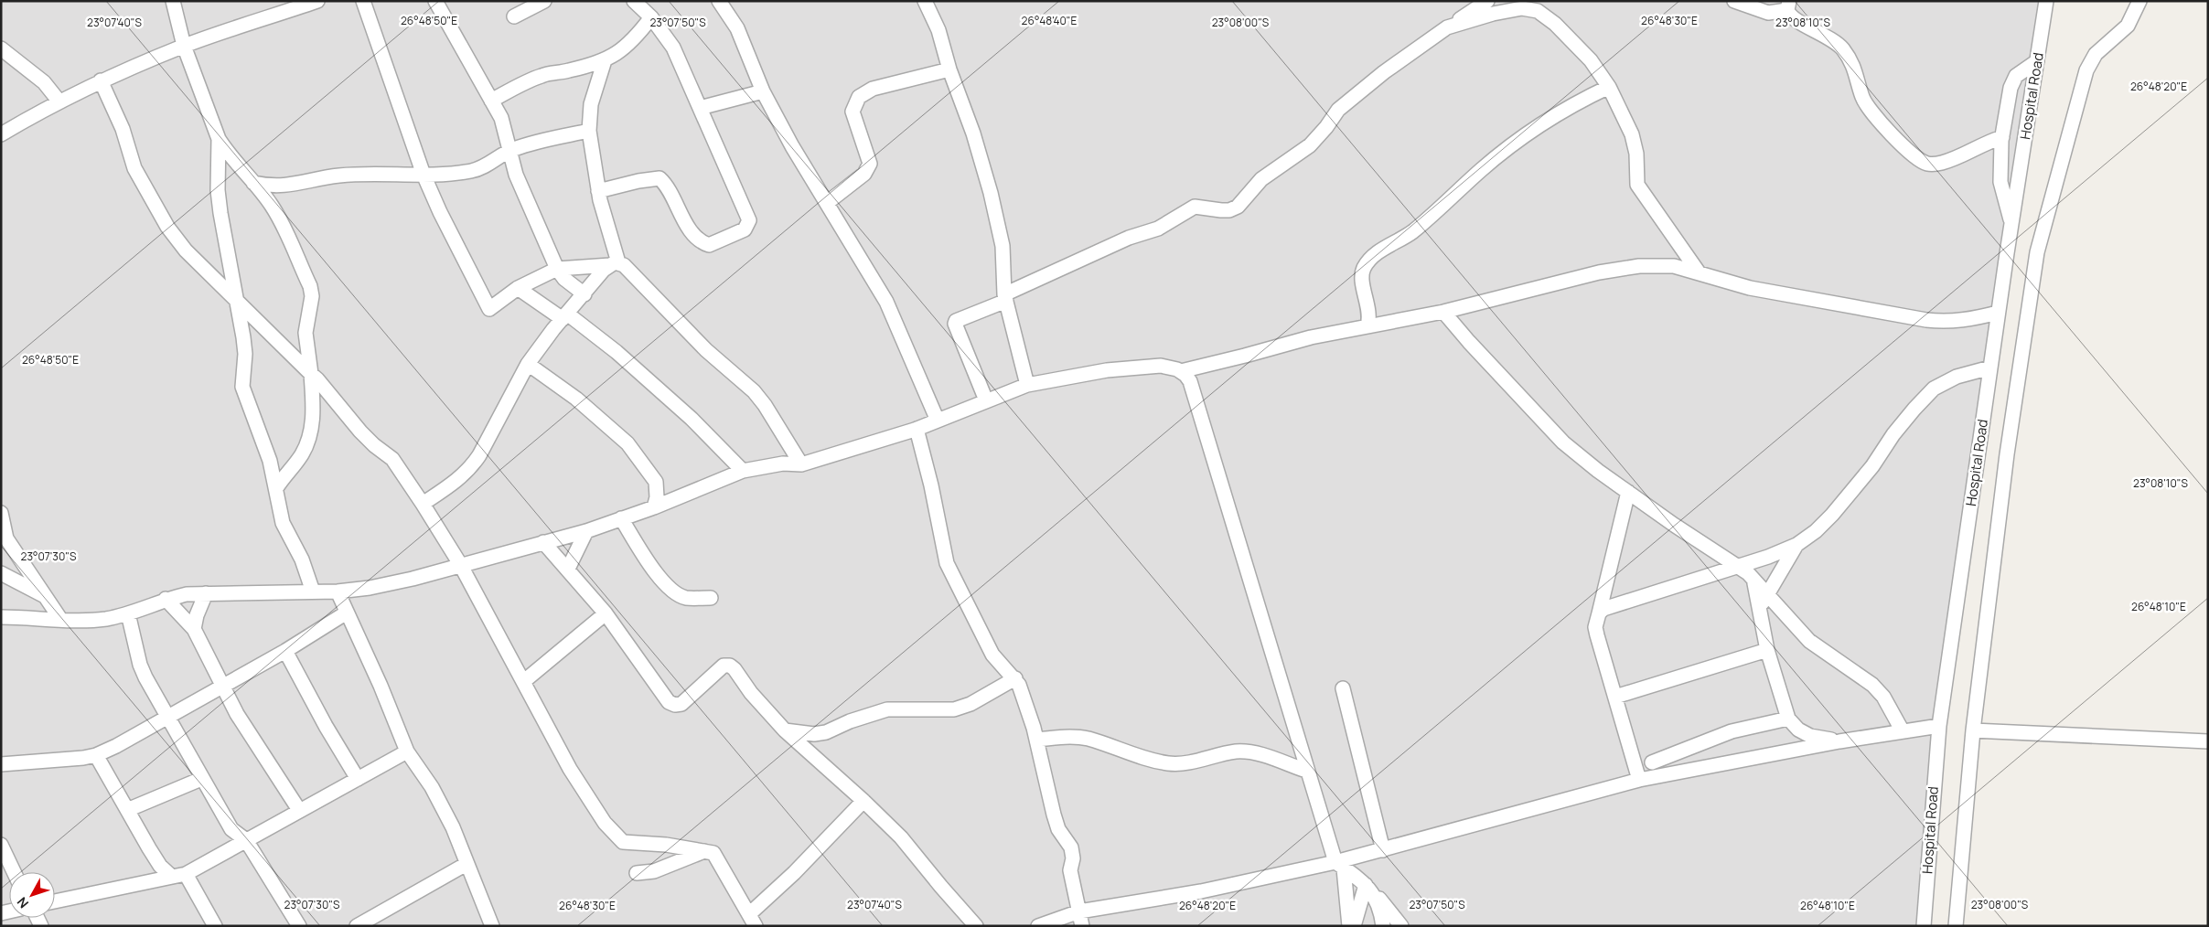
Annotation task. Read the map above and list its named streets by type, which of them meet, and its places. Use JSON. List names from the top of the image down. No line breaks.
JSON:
{"streets":{"street":["Hospital Road"]},"north":"bottom left","coordinates":["26°48'50\"E","26°48'40\"E","26°48'30\"E","23°08'10\"S","23°07'40\"S","23°07'50\"S","23°08'00\"S","26°48'20\"E","23°07'30\"S","26°48'10\"E"]}
